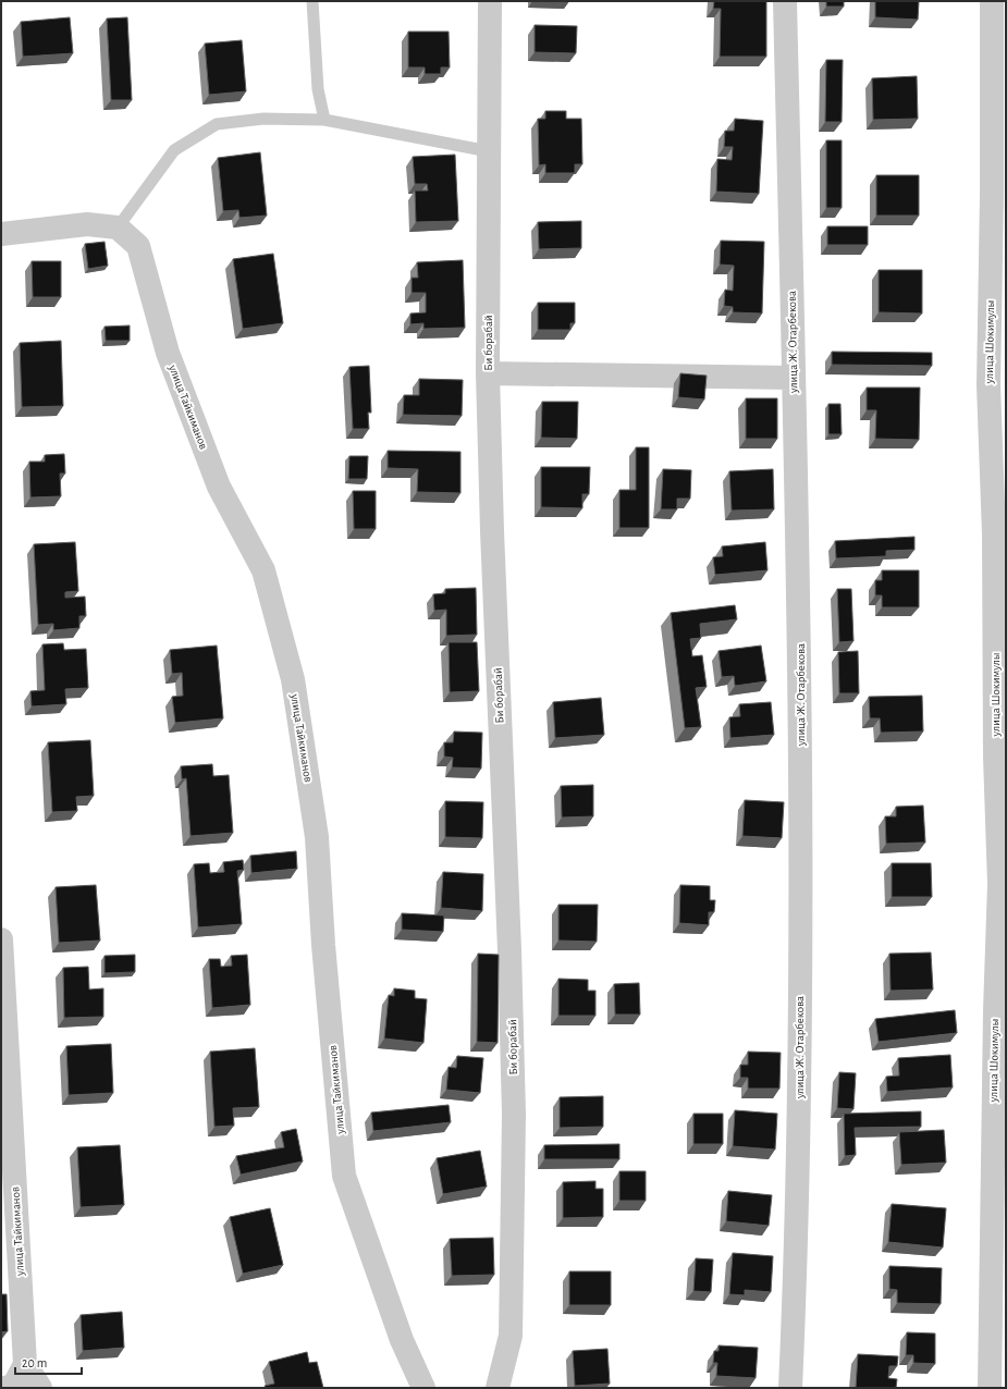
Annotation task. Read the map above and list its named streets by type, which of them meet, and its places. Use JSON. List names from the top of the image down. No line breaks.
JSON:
{"streets":{"street":["улица Ж. Отарбекова","улица Шокимулы","Би борабай","улица Тайкиманов"]},"scale_bar":"20 m"}
